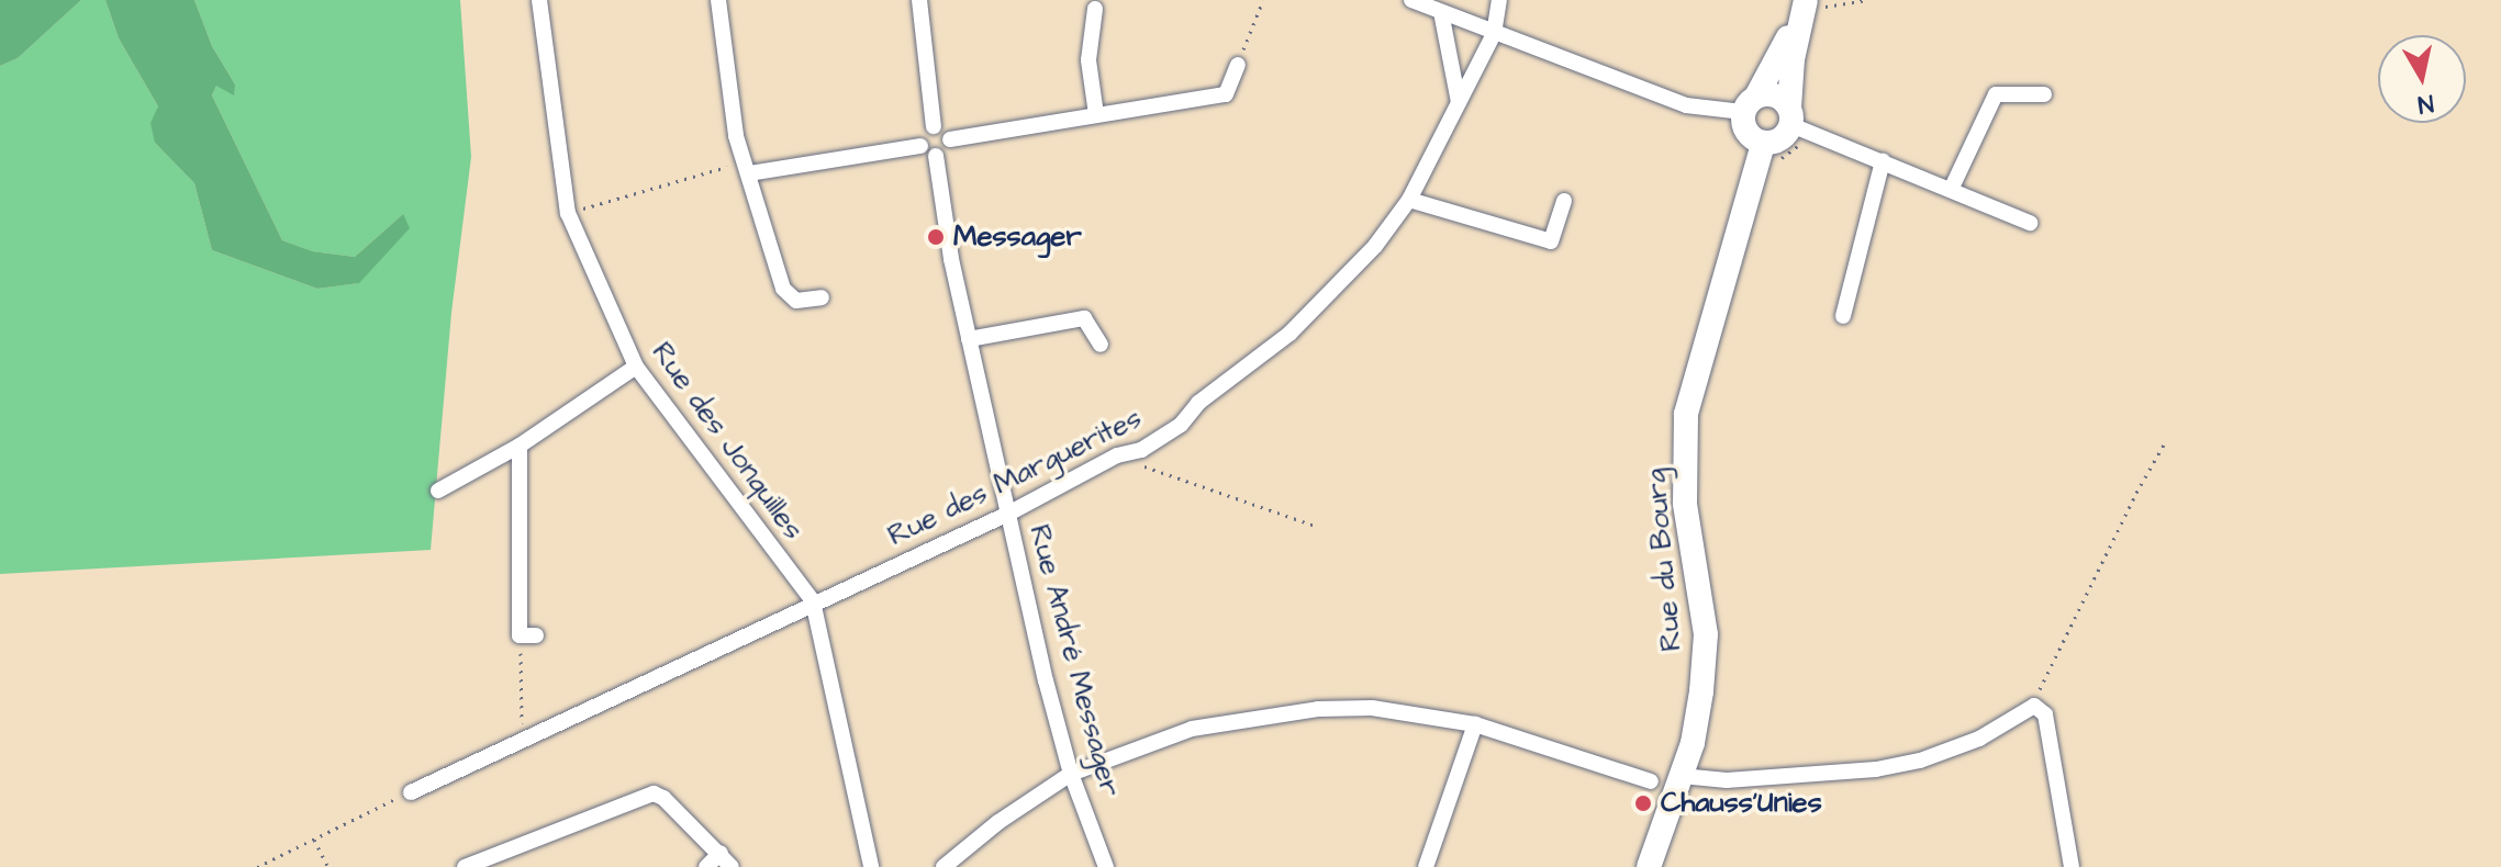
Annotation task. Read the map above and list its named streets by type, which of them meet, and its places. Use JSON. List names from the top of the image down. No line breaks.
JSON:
{"streets":{"street":["Rue des Jonquilles","Rue des Marguerites","Rue du Bourg","Rue André Messager"]},"crossings":[["Rue des Jonquilles","Rue des Marguerites"],["Rue des Marguerites","Rue André Messager"]],"places":["Messager","Chauss'Unies"],"north":"bottom"}
